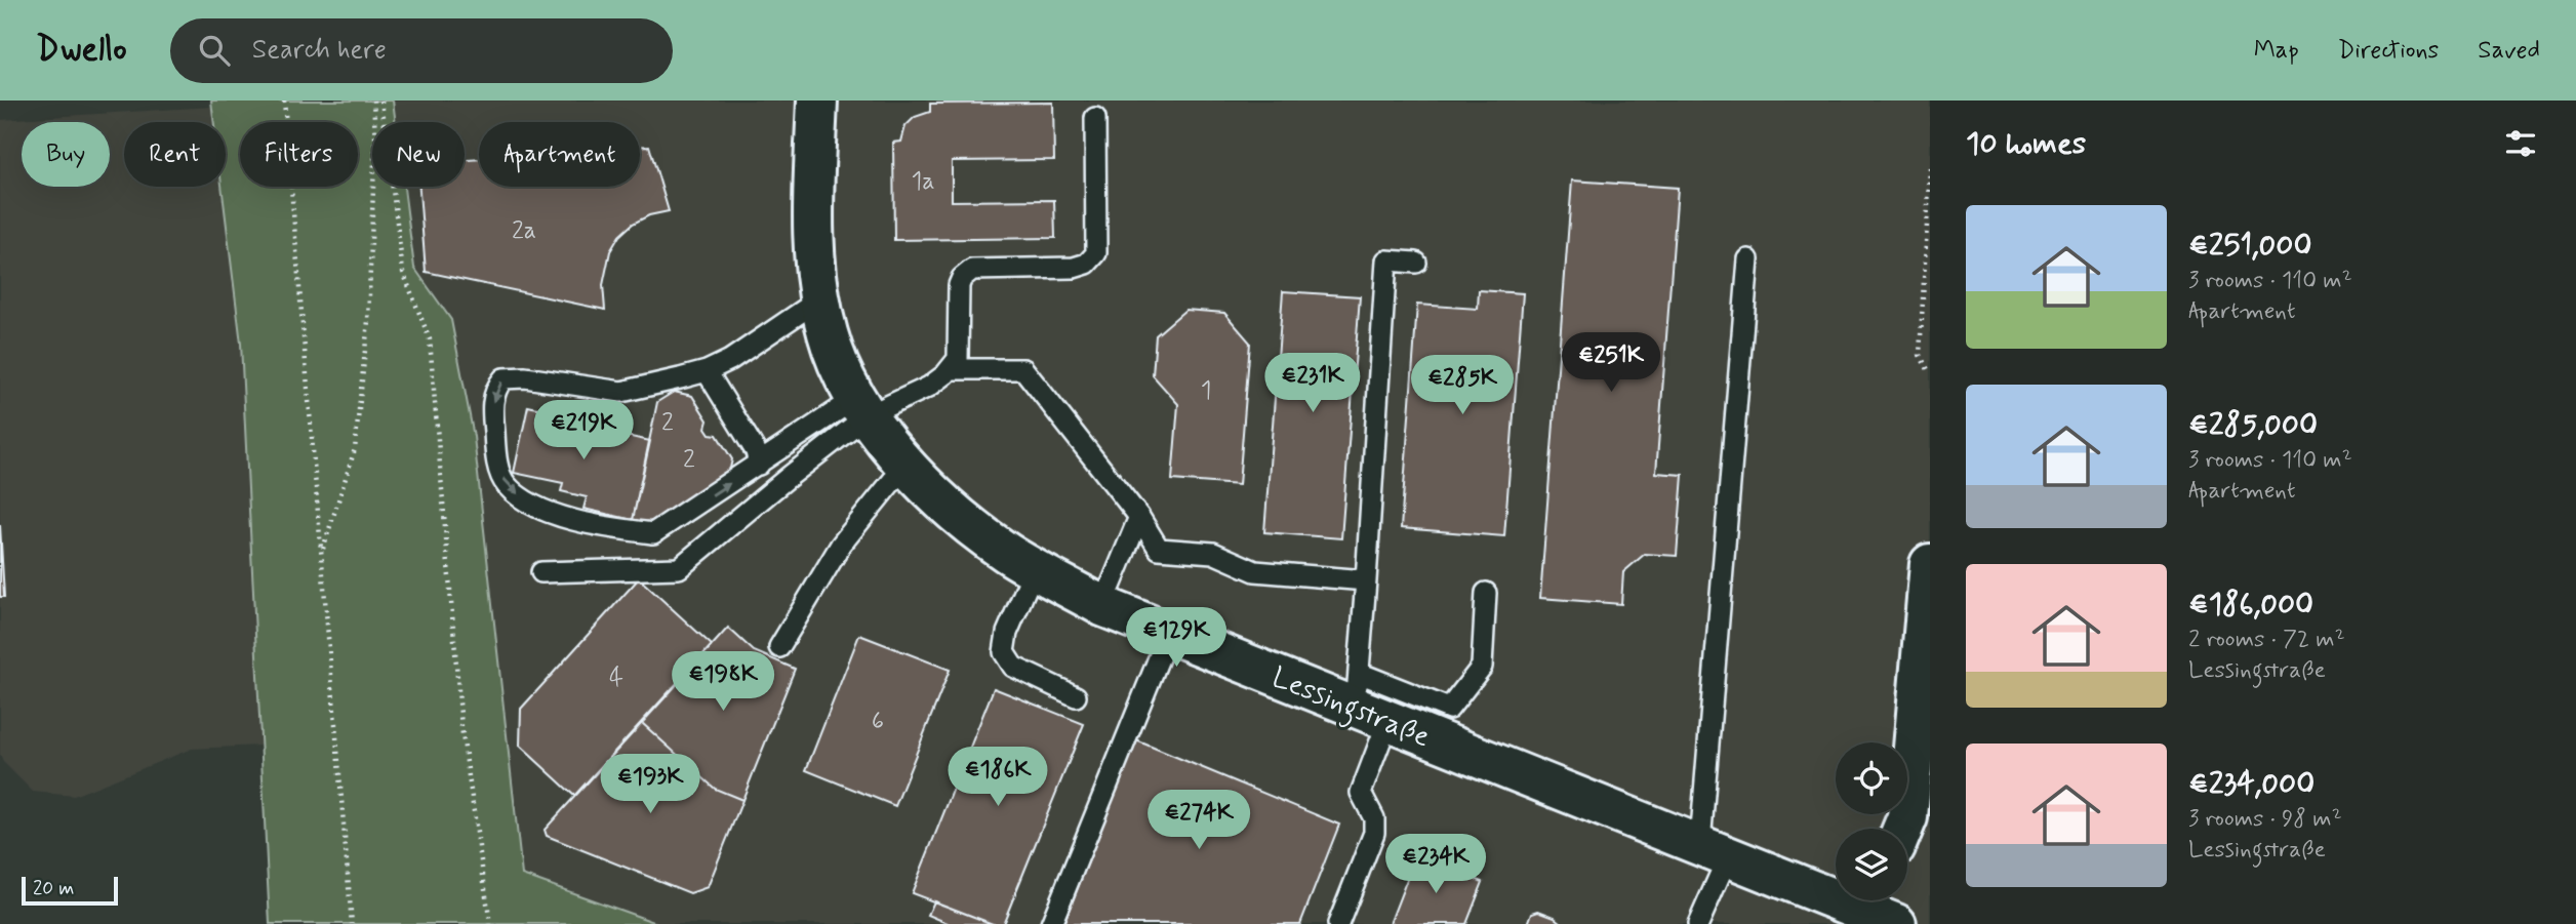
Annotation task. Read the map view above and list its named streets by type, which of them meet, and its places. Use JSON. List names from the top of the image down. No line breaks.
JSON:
{"streets":{"street":["Lessingstraße"]},"house_numbers":["1a","2a","1","2","2","4","6"],"scale_bar":"20 m","page":{"header":"Dwello","search":"Search here","nav":["Map","Directions","Saved"],"heading":"10 homes","chip":["Buy","Rent","Filters","New","Apartment"],"list":[{"name":"€251,000","note":"3 rooms · 110 m² · Apartment"},{"name":"€285,000","note":"3 rooms · 110 m² · Apartment"},{"name":"€186,000","note":"2 rooms · 72 m² · Lessingstraße"},{"name":"€234,000","note":"3 rooms · 98 m² · Lessingstraße"}],"price":["€251K","€231K","€285K","€219K","€129K","€198K","€186K","€193K","€274K","€234K"],"scale":"20 m"}}
